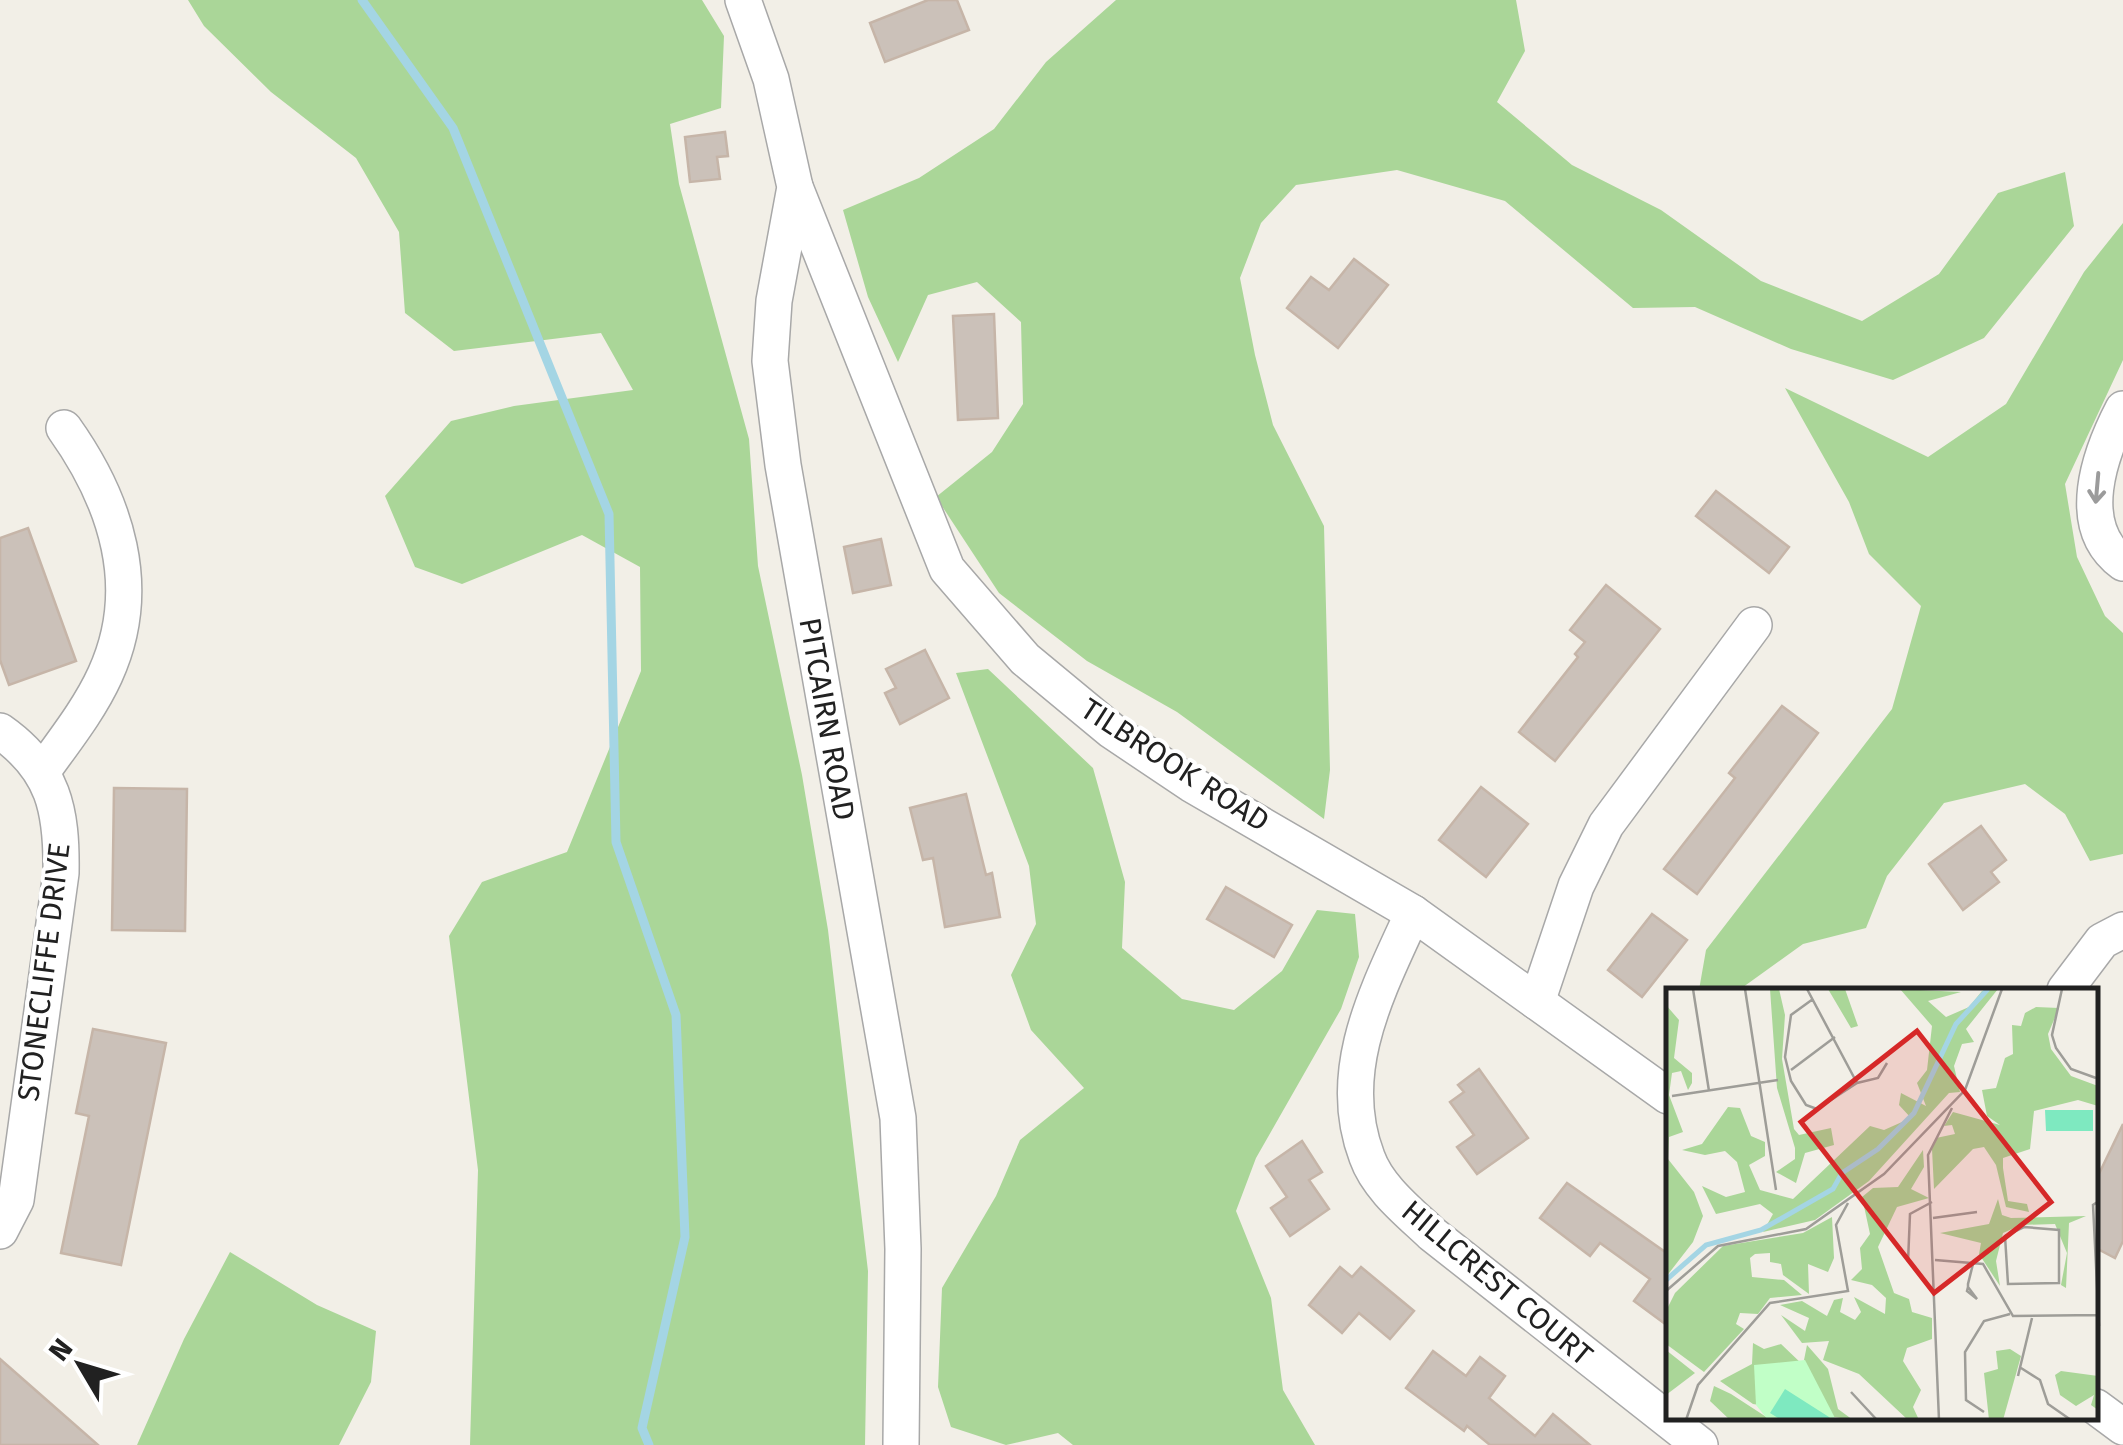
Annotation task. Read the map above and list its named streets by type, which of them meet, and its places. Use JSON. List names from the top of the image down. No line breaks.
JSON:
{"streets":{"street":["PITCAIRN ROAD","TILBROOK ROAD","STONECLIFFE DRIVE","HILLCREST COURT"]},"crossings":[["PITCAIRN ROAD","TILBROOK ROAD"],["TILBROOK ROAD","HILLCREST COURT"]],"north":"top left"}
